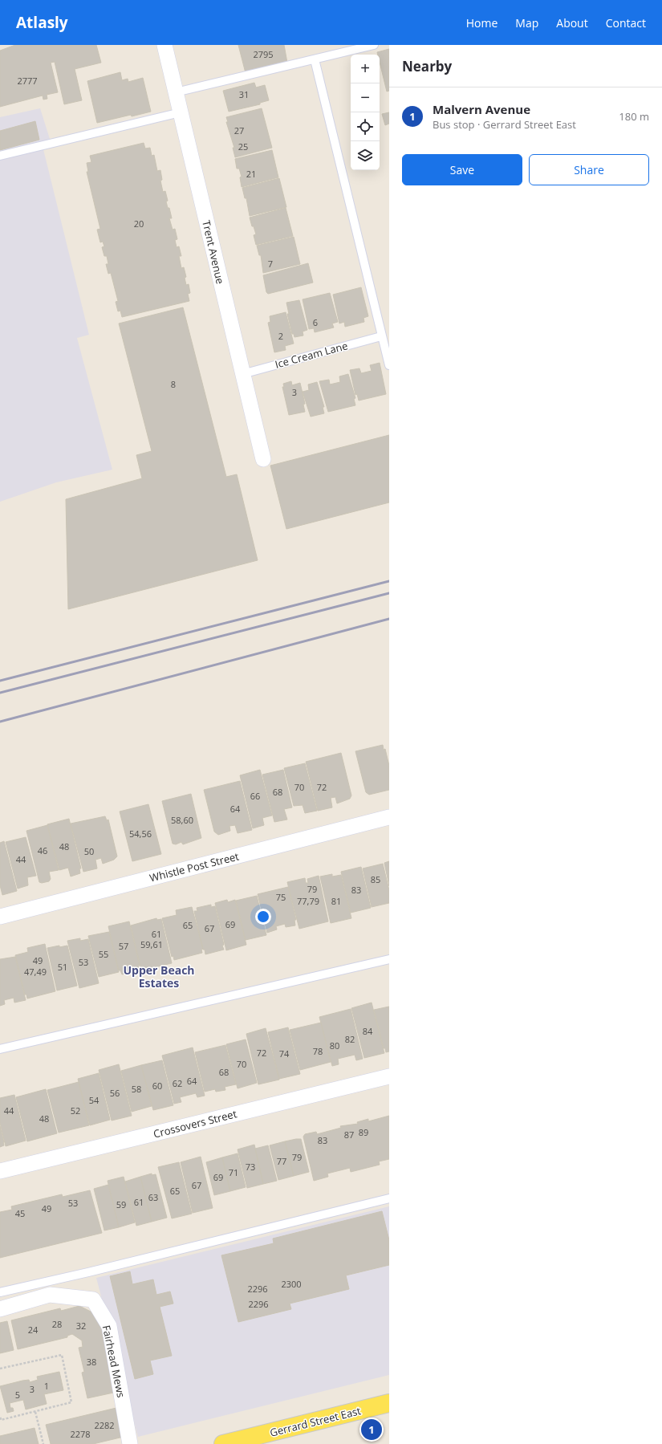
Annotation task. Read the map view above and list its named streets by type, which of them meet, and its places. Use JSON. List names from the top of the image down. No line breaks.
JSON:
{"streets":{"main road":["Gerrard Street East"],"street":["Trent Avenue","Whistle Post Street","Crossovers Street","Fairhead Mews"],"lane":["Ice Cream Lane"]},"crossings":[["Trent Avenue","Ice Cream Lane"]],"districts":["Upper Beach Estates"],"house_numbers":["2795","2777","31","27","25","21","20","7","6","2","8","3","70","72","68","66","64","58,60","54,56","48","46","50","44","85","79","83","75","77,79","81","69","65","67","61","59,61","57","55","49","53","51","47,49","84","82","80","78","72","74","70","68","64","62","60","58","56","54","44","52","48","89","87","83","79","77","73","71","69","67","65","63","61","53","59","49","45","2300","2296","2296","28","32","24","38","1","3","5","2282","2278"],"page":{"header":"Atlasly","nav":["Home","Map","About","Contact"],"heading":"Nearby","map_buttons":["+","−"],"list":[{"mark":"1","name":"Malvern Avenue","note":"Bus stop · Gerrard Street East","value":"180 m"}],"buttons":["Save","Share"],"pins":"1"}}
